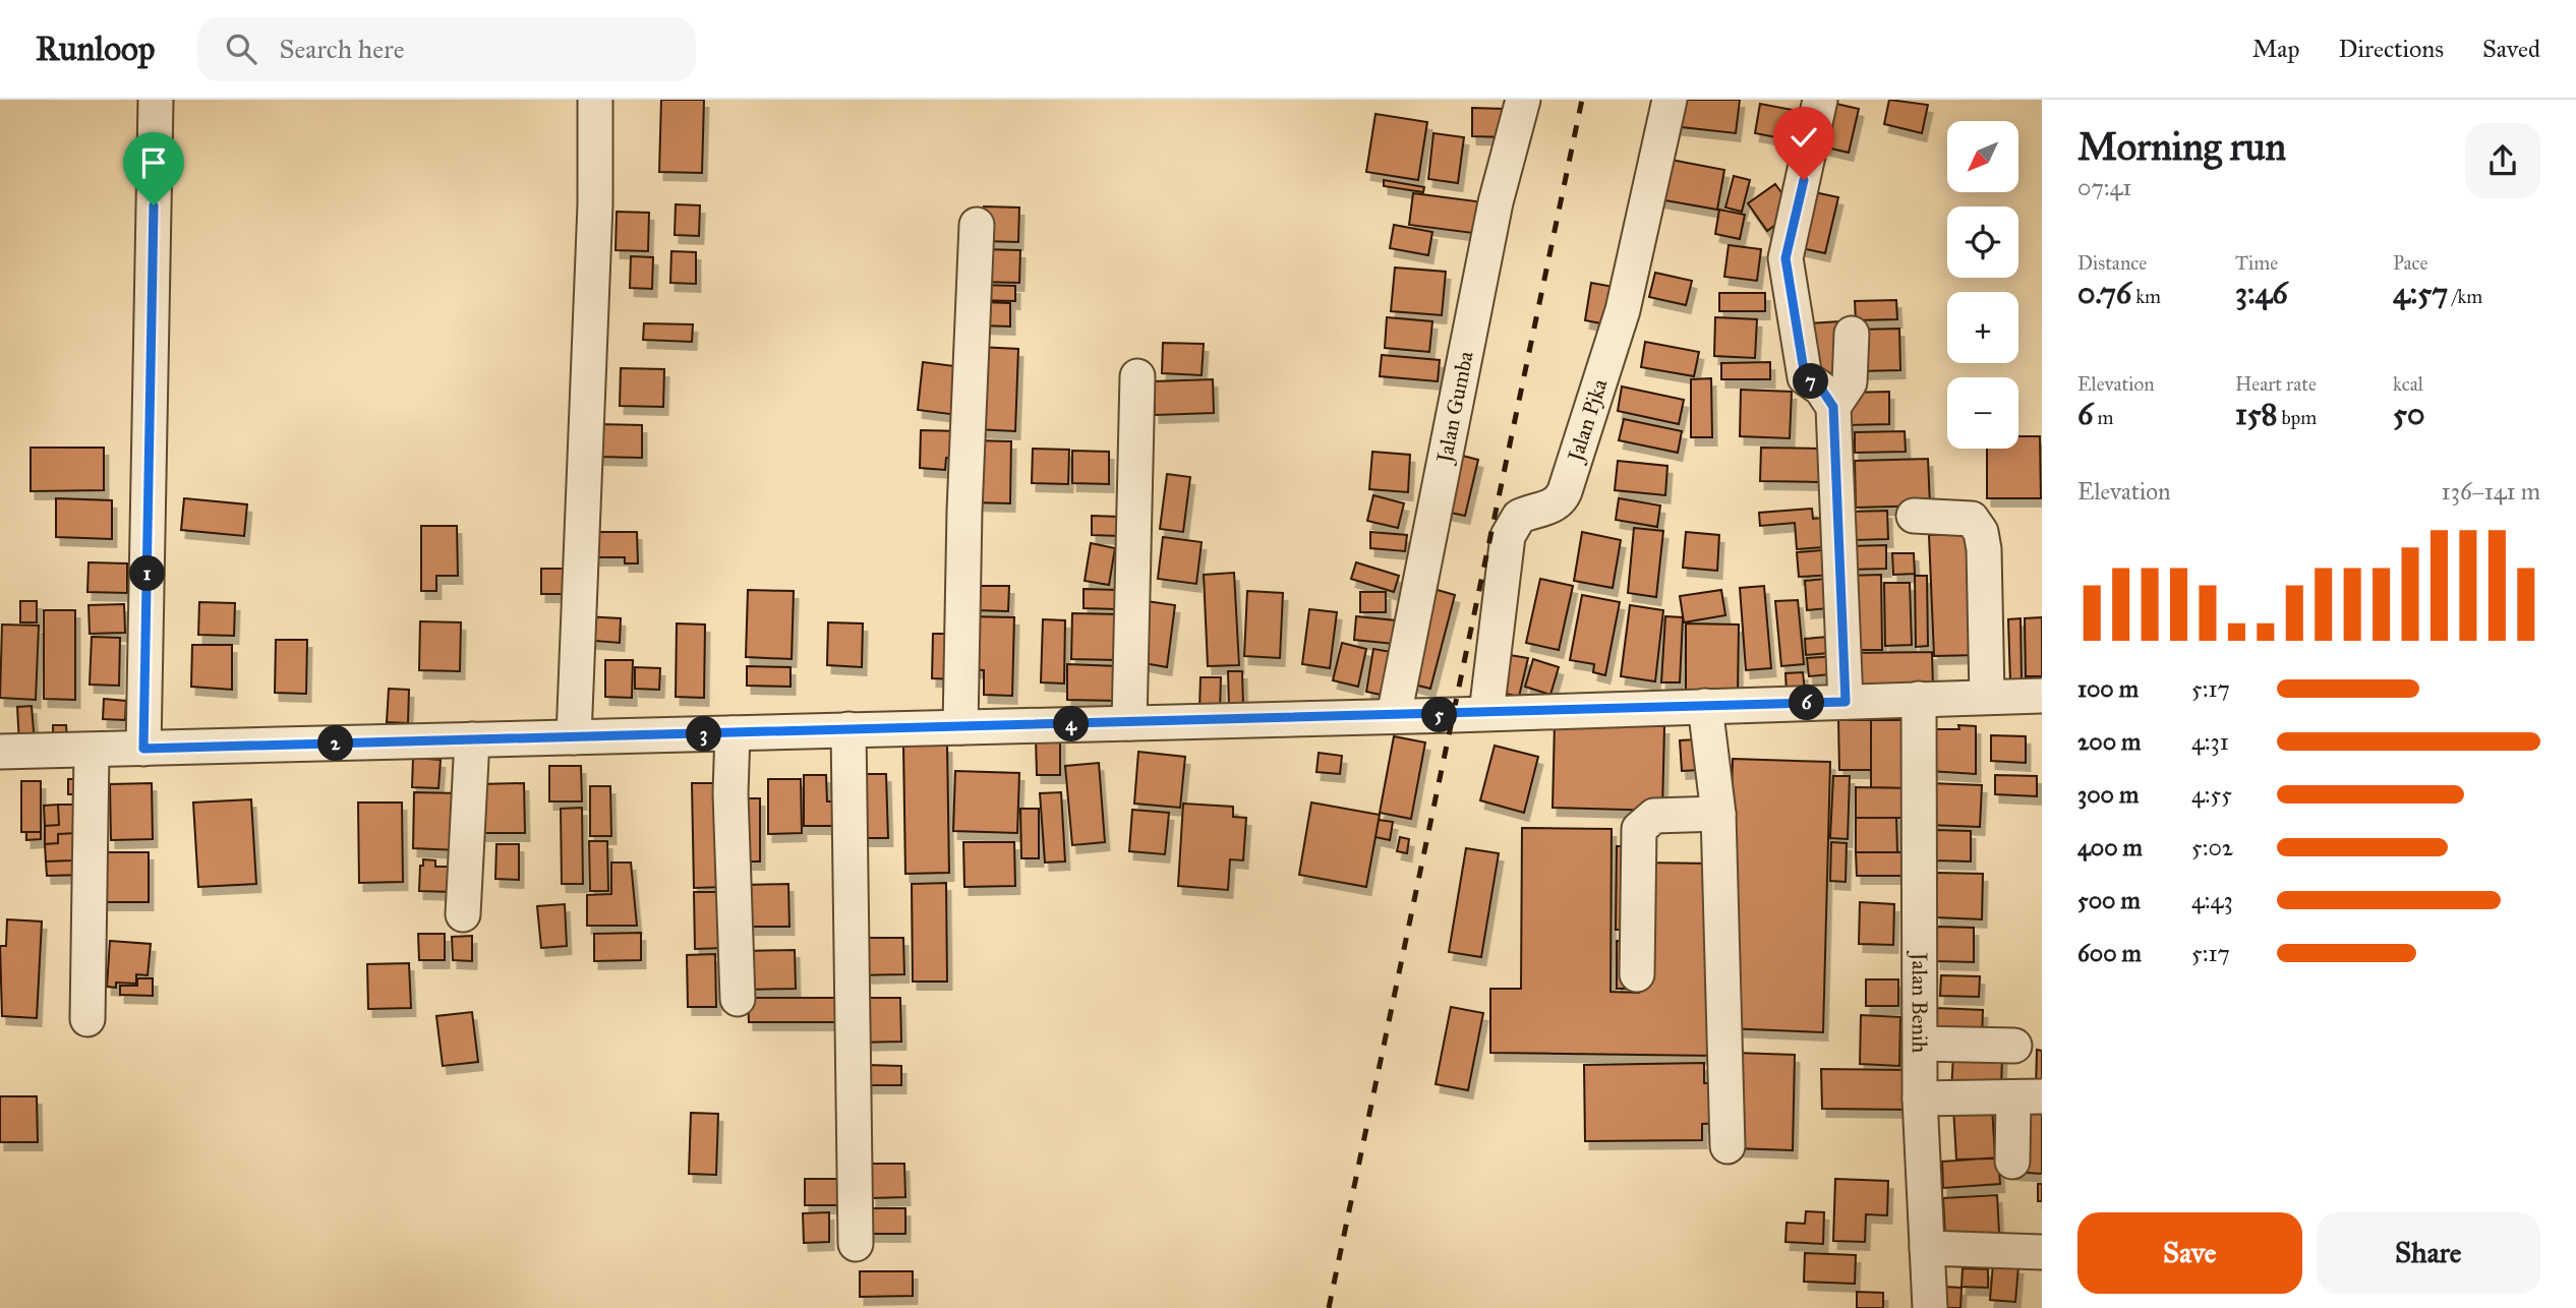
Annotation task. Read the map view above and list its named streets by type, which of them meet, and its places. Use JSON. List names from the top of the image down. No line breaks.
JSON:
{"streets":{"street":["Jalan Gumba","Jalan Pjka","Jalan Benih"]},"north":"bottom left","page":{"header":"Runloop","search":"Search here","nav":["Map","Directions","Saved"],"heading":["Morning run","07:41"],"map_buttons":["+","−"],"stats":[["Distance","0.76 km"],["Time","3:46"],["Pace","4:57 /km"],["Elevation","6 m"],["Heart rate","158 bpm"],["kcal","50"]],"pins":["7","1","6","5","4","3","2"],"chart":["Elevation","136–141 m"],"list":[{"name":"100 m","note":"5:17"},{"name":"200 m","note":"4:31"},{"name":"300 m","note":"4:55"},{"name":"400 m","note":"5:02"},{"name":"500 m","note":"4:43"},{"name":"600 m","note":"5:17"}],"buttons":["Save","Share"]}}
